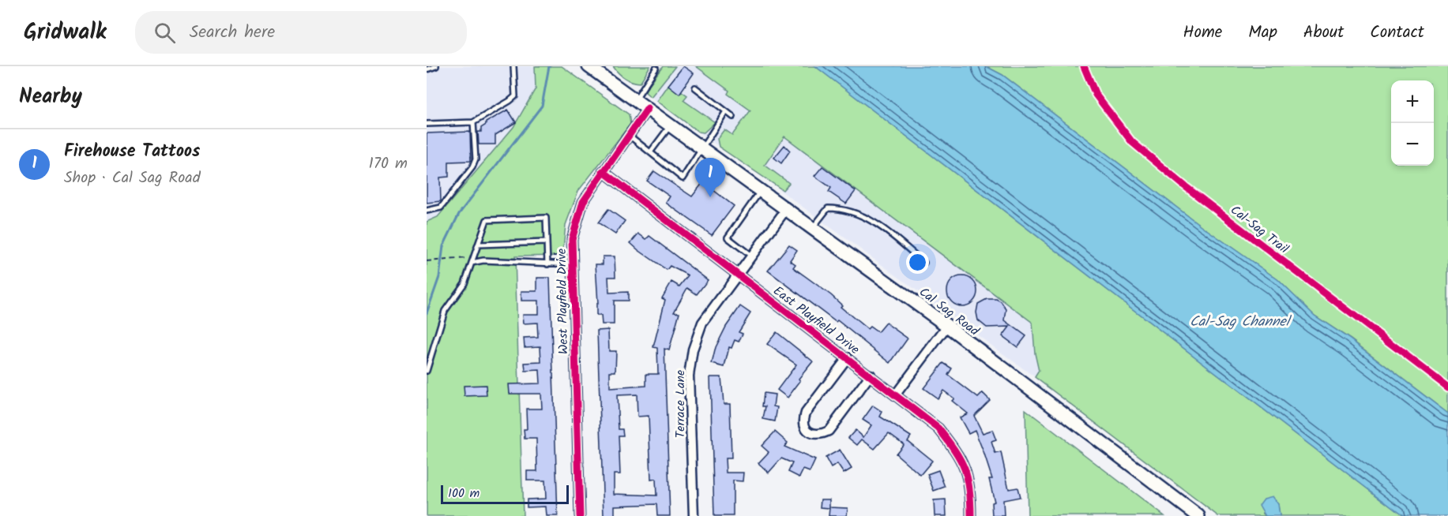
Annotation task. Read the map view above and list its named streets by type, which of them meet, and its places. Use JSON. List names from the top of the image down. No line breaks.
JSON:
{"streets":{"main road":["Cal Sag Road"],"street":["West Playfield Drive","East Playfield Drive","Terrace Lane"],"cycle path":["Cal-Sag Trail"]},"crossings":[["West Playfield Drive","Cal Sag Road"],["West Playfield Drive","East Playfield Drive"],["Cal Sag Road","Terrace Lane"],["East Playfield Drive","Terrace Lane"]],"water":["Cal-Sag Channel"],"scale_bar":"100 m","page":{"header":"Gridwalk","search":"Search here","nav":["Home","Map","About","Contact"],"heading":"Nearby","map_buttons":["+","−"],"list":[{"mark":"1","name":"Firehouse Tattoos","note":"Shop · Cal Sag Road","value":"170 m"}],"pins":"1","scale":"100 m"}}
